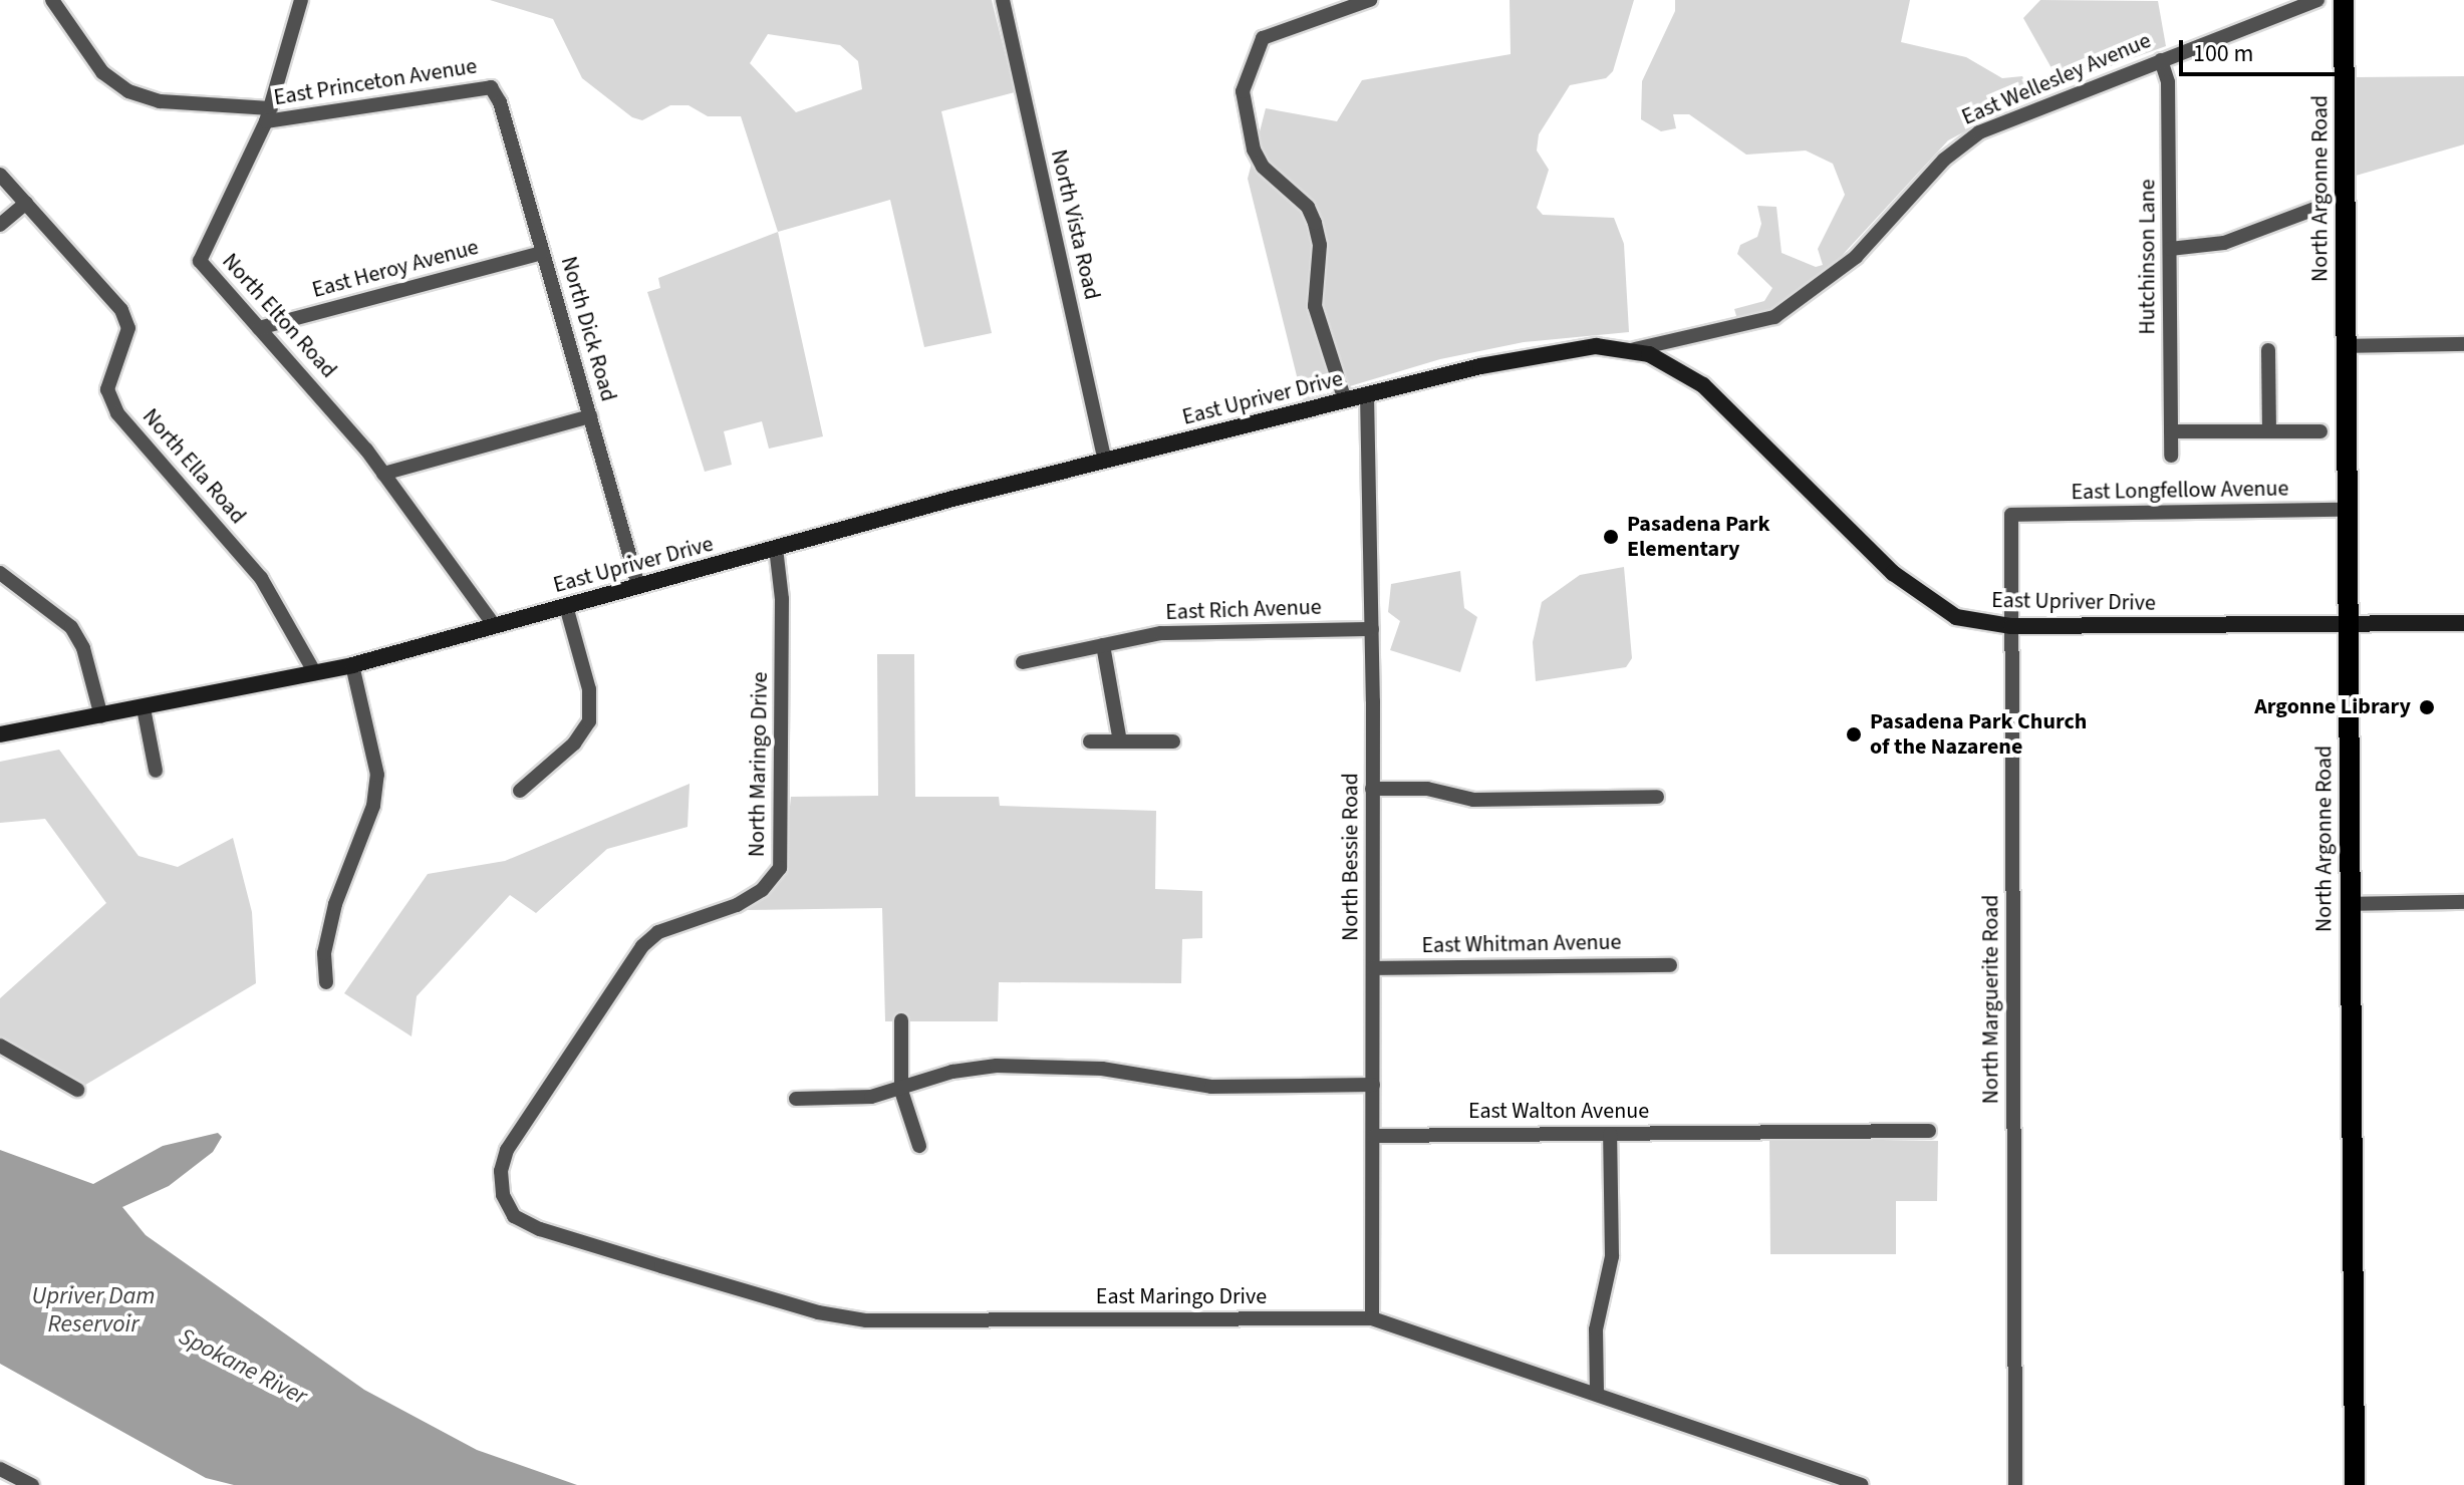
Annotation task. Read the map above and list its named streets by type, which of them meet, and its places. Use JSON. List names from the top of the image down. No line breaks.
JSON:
{"streets":{"main road":["North Argonne Road","East Upriver Drive"],"street":["East Wellesley Avenue","East Princeton Avenue","North Vista Road","Hutchinson Lane","East Heroy Avenue","North Elton Road","North Dick Road","North Ella Road","East Longfellow Avenue","East Rich Avenue","North Maringo Drive","North Bessie Road","East Whitman Avenue","North Marguerite Road","East Walton Avenue","East Maringo Drive"]},"crossings":[["East Wellesley Avenue","Hutchinson Lane"],["East Wellesley Avenue","East Upriver Drive"],["East Princeton Avenue","North Elton Road"],["East Princeton Avenue","North Dick Road"],["North Argonne Road","East Upriver Drive"],["North Argonne Road","East Longfellow Avenue"],["North Vista Road","East Upriver Drive"],["East Heroy Avenue","North Elton Road"],["East Heroy Avenue","North Dick Road"],["North Elton Road","East Upriver Drive"],["North Dick Road","East Upriver Drive"],["East Upriver Drive","North Ella Road"],["East Upriver Drive","North Maringo Drive"],["East Upriver Drive","North Bessie Road"],["East Upriver Drive","North Marguerite Road"],["East Longfellow Avenue","North Marguerite Road"],["East Rich Avenue","North Bessie Road"],["North Maringo Drive","East Maringo Drive"],["North Bessie Road","East Whitman Avenue"],["North Bessie Road","East Walton Avenue"],["North Bessie Road","East Maringo Drive"]],"water":["Upriver Dam Reservoir","Spokane River"],"places":["Pasadena Park Elementary","Argonne Library","Pasadena Park Church of the Nazarene"],"scale_bar":"100 m"}
